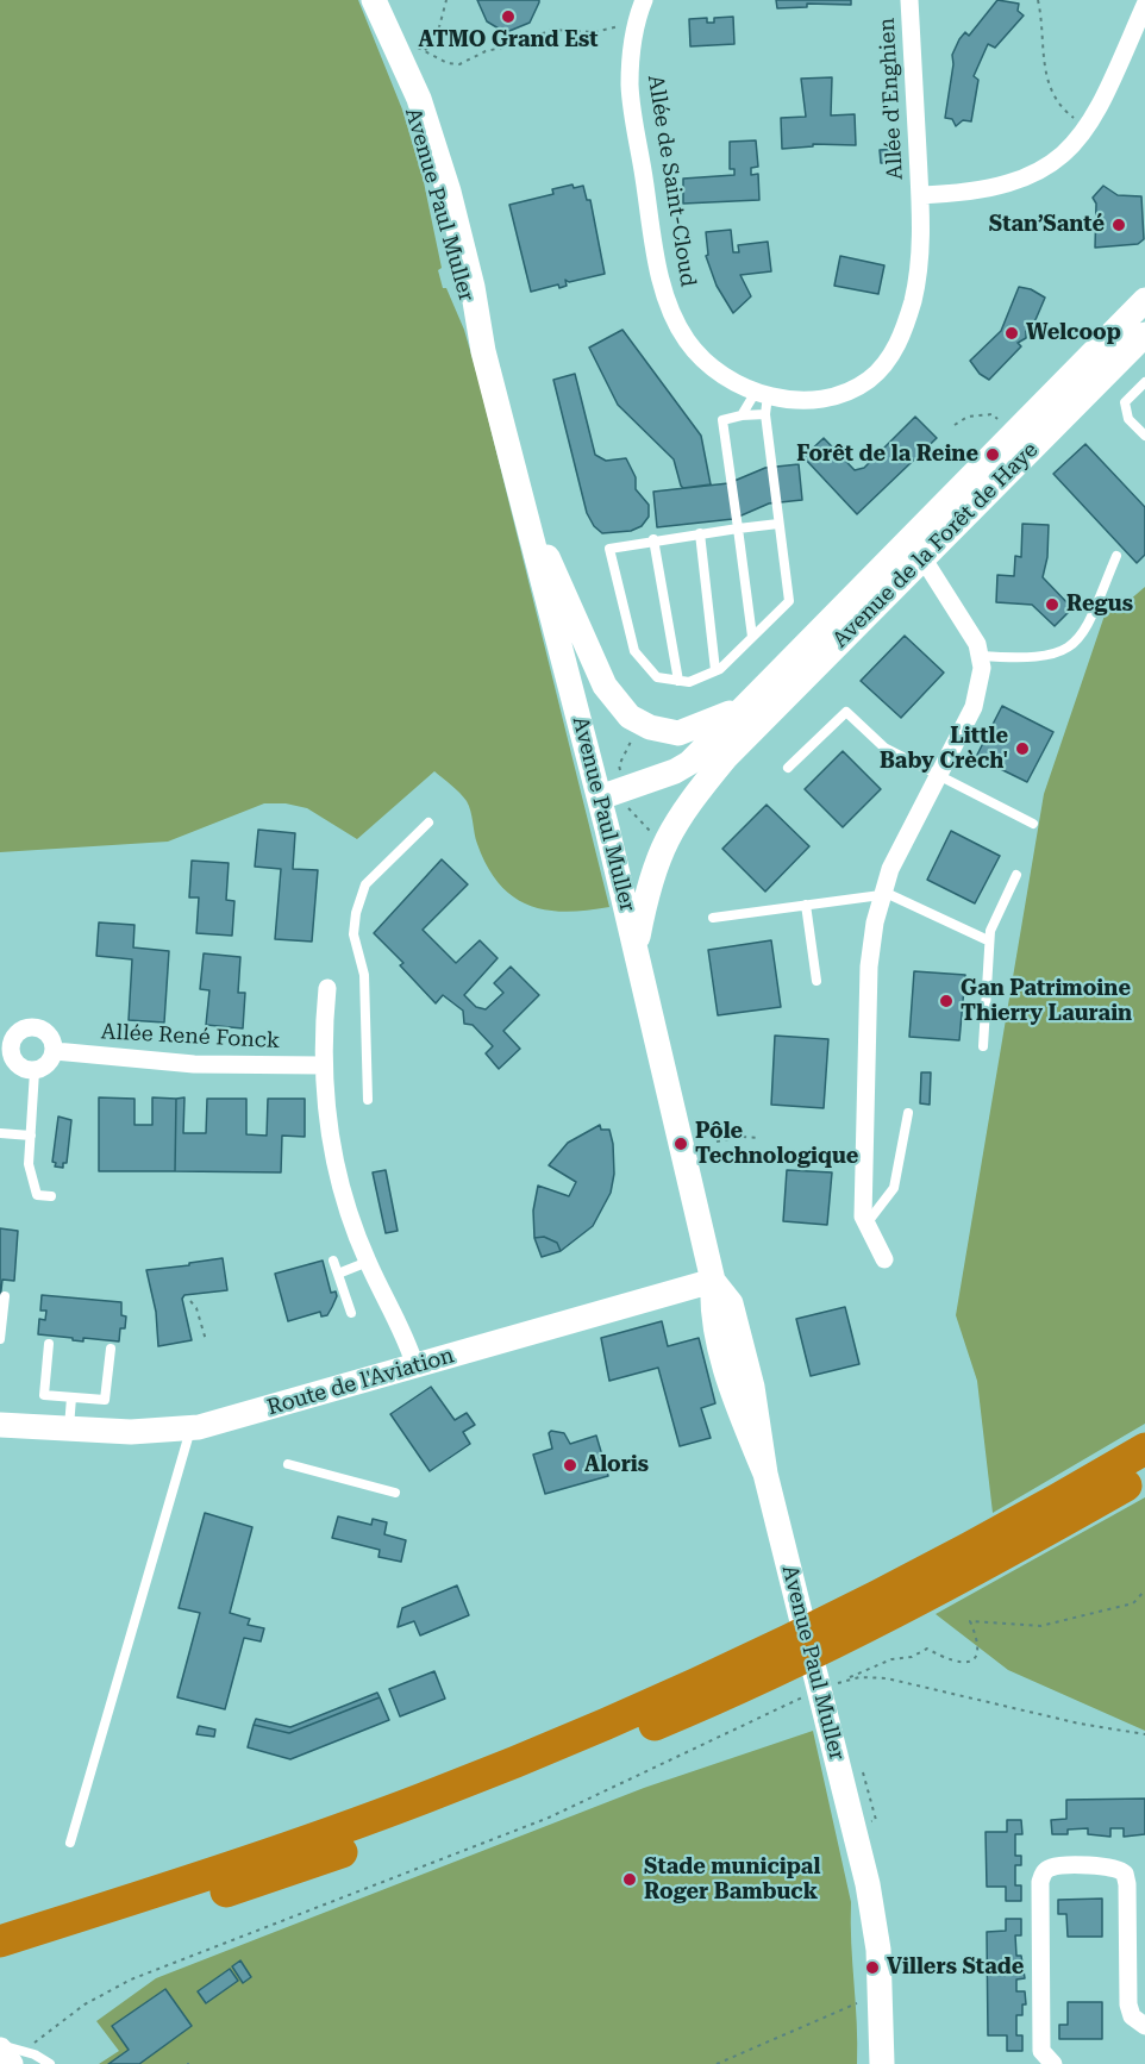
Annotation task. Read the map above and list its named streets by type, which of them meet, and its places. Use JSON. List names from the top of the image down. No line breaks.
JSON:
{"streets":{"street":["Allée d'Enghien","Allée de Saint-Cloud","Avenue Paul Muller","Avenue de la Forêt de Haye","Allée René Fonck","Route de l'Aviation"]},"crossings":[["Allée d'Enghien","Allée de Saint-Cloud"],["Avenue Paul Muller","Avenue de la Forêt de Haye"],["Avenue Paul Muller","Route de l'Aviation"]],"places":["ATMO Grand Est","Stan’Santé","Welcoop","Forêt de la Reine","Regus","Little Baby Crèch'","Gan Patrimoine Thierry Laurain","Pôle Technologique","Aloris","Stade municipal Roger Bambuck","Villers Stade"]}
